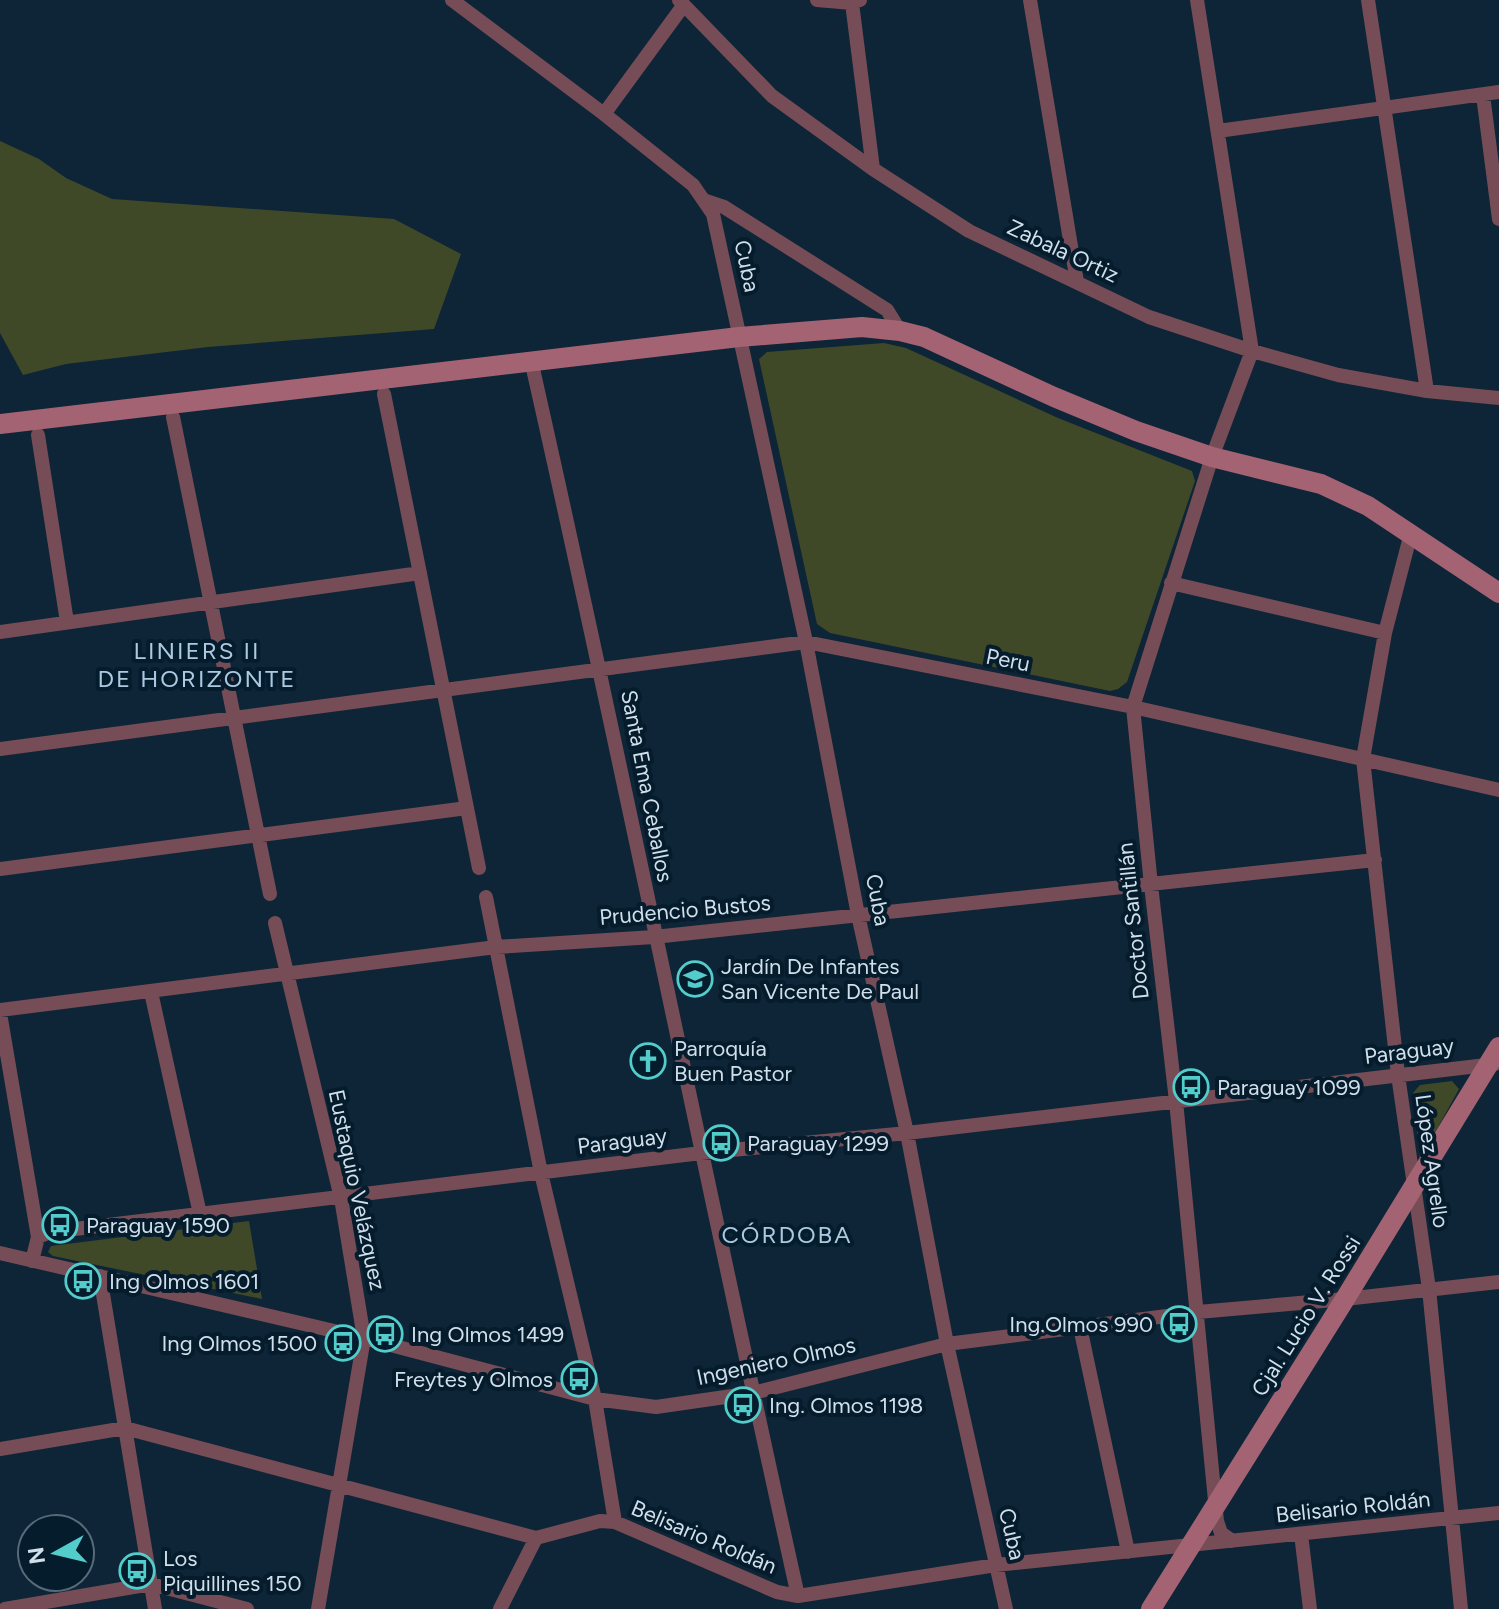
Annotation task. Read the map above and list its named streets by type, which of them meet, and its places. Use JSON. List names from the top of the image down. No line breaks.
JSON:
{"streets":{"street":["Zabala Ortiz","Cuba","Peru","Santa Ema Ceballos","Prudencio Bustos","Doctor Santillán","Paraguay","López Agrello","Eustaquio Velázquez","Cjal. Lucio V. Rossi","Ingeniero Olmos","Belisario Roldán"]},"crossings":[["Zabala Ortiz","Doctor Santillán"],["Cuba","Peru"],["Cuba","Prudencio Bustos"],["Cuba","Paraguay"],["Cuba","Ingeniero Olmos"],["Cuba","Belisario Roldán"],["Peru","Santa Ema Ceballos"],["Peru","Doctor Santillán"],["Peru","López Agrello"],["Santa Ema Ceballos","Prudencio Bustos"],["Santa Ema Ceballos","Paraguay"],["Santa Ema Ceballos","Ingeniero Olmos"],["Santa Ema Ceballos","Belisario Roldán"],["Prudencio Bustos","Doctor Santillán"],["Prudencio Bustos","López Agrello"],["Prudencio Bustos","Eustaquio Velázquez"],["Doctor Santillán","Paraguay"],["Doctor Santillán","Cjal. Lucio V. Rossi"],["Doctor Santillán","Ingeniero Olmos"],["Doctor Santillán","Belisario Roldán"],["Paraguay","López Agrello"],["Paraguay","Eustaquio Velázquez"],["Paraguay","Cjal. Lucio V. Rossi"],["López Agrello","Cjal. Lucio V. Rossi"],["López Agrello","Ingeniero Olmos"],["López Agrello","Belisario Roldán"],["Eustaquio Velázquez","Ingeniero Olmos"],["Cjal. Lucio V. Rossi","Ingeniero Olmos"],["Cjal. Lucio V. Rossi","Belisario Roldán"]],"districts":["LINIERS II DE HORIZONTE","CÓRDOBA"],"places":{"school or university":["Jardín De Infantes San Vicente De Paul"],"church":["Parroquía Buen Pastor"],"bus stop":["Paraguay 1099","Paraguay 1299","Paraguay 1590","Ing Olmos 1601","Ing.Olmos 990","Ing Olmos 1499","Ing Olmos 1500","Freytes y Olmos","Ing. Olmos 1198","Los Piquillines 150"]},"north":"left"}
